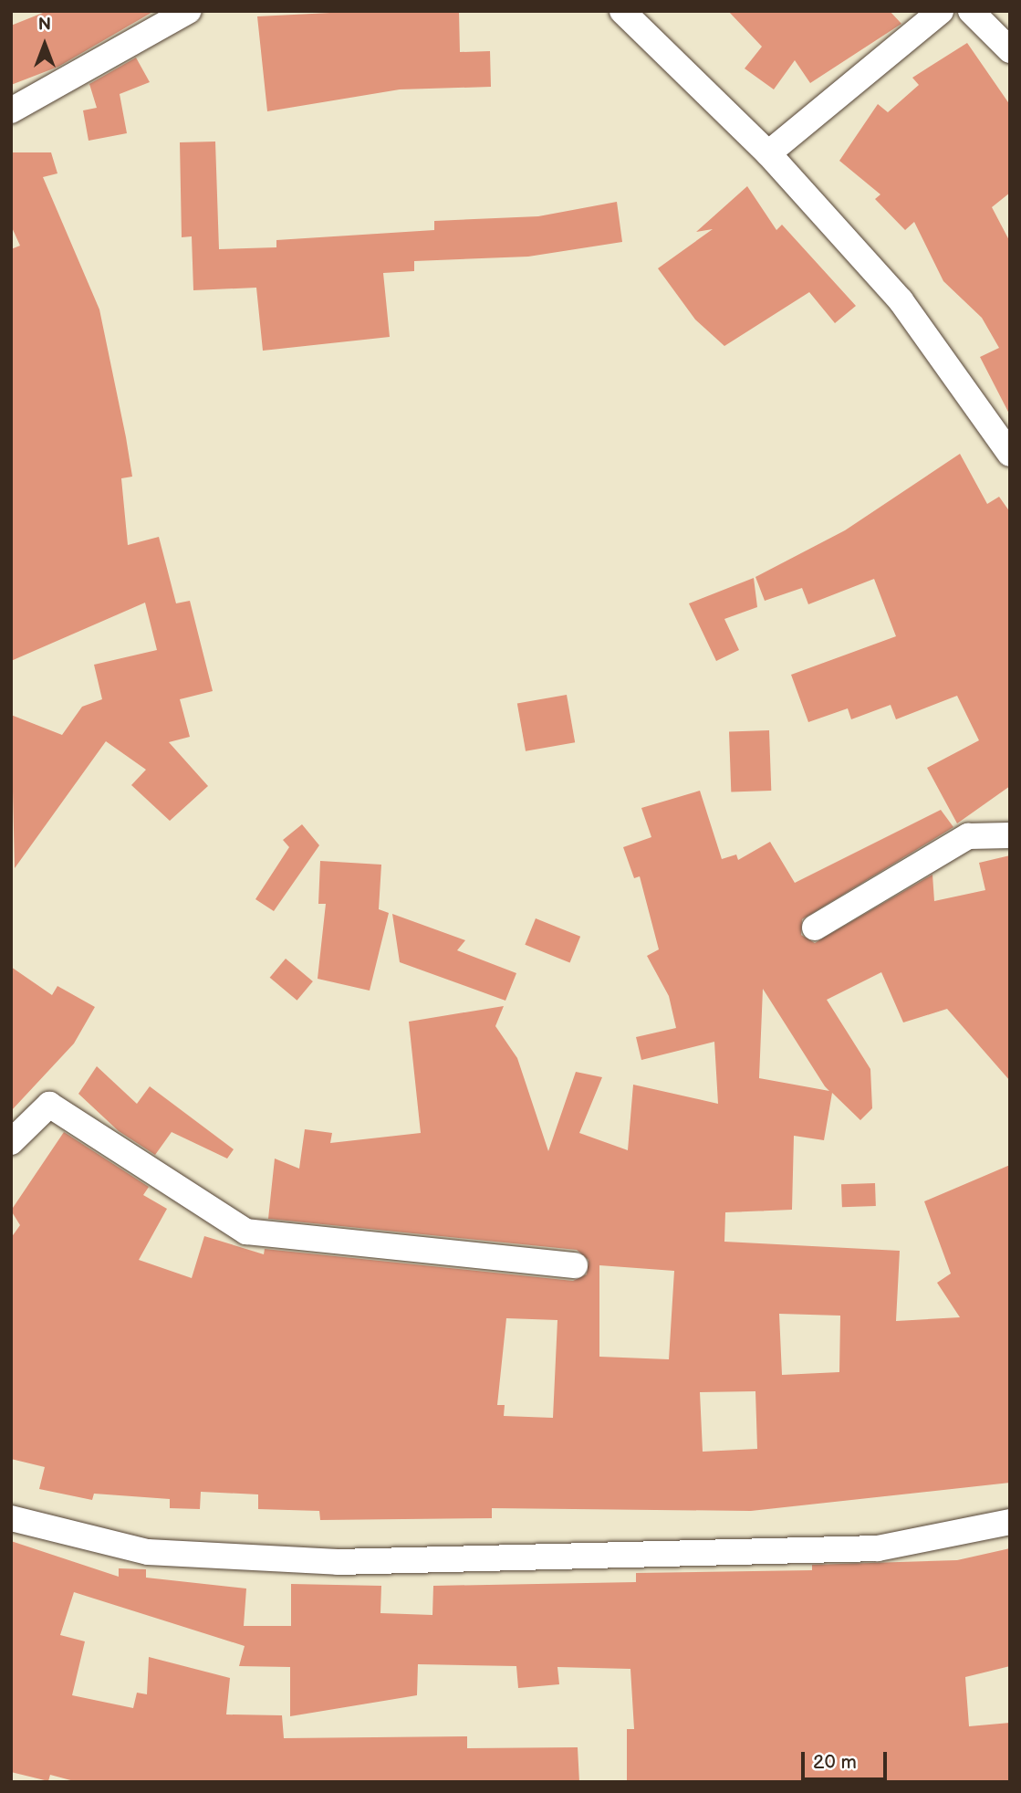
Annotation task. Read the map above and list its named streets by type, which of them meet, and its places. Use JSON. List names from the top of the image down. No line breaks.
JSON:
{"scale_bar":"20 m","north":"top"}
